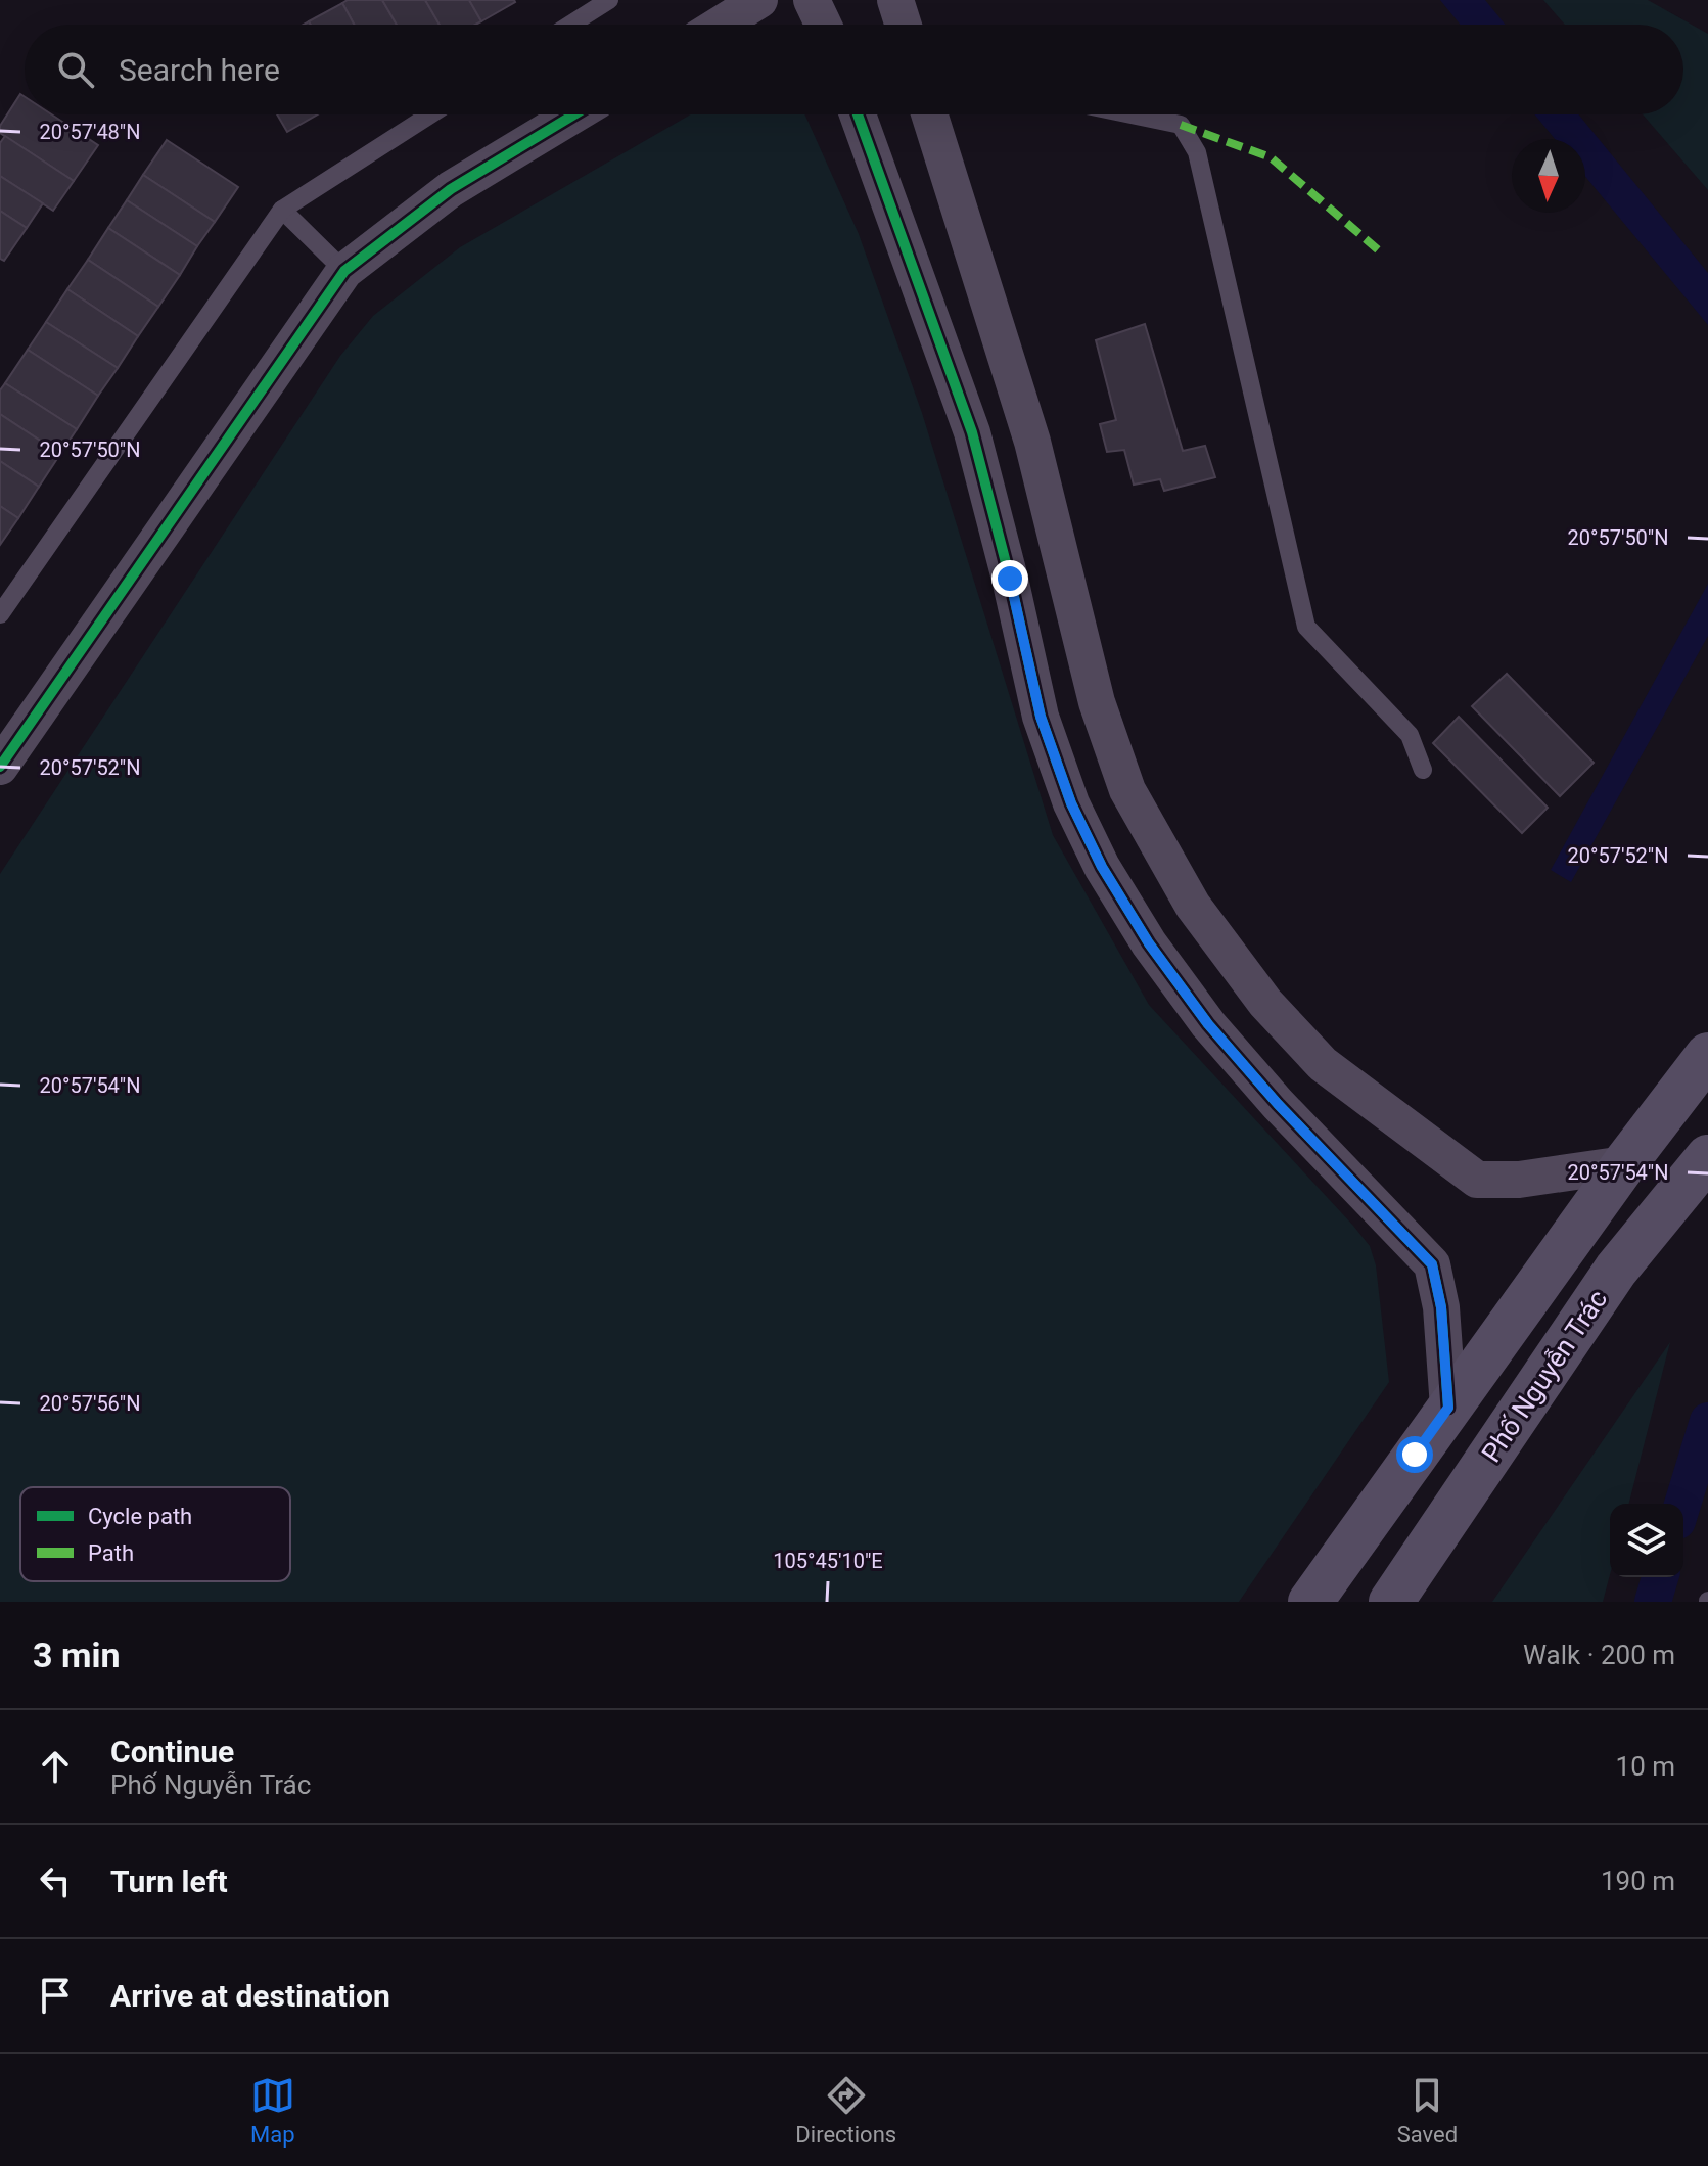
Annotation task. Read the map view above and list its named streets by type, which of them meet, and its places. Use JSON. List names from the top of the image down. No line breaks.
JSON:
{"streets":{"main road":["Phố Nguyễn Trác"]},"legend":["Cycle path","Path"],"north":"bottom","page":{"search":"Search here","heading":["3 min","Walk · 200 m"],"list":[["Continue","Phố Nguyễn Trác","10 m"],["Turn left","190 m"],"Arrive at destination"],"nav":["Map","Directions","Saved"]},"coordinates":["20°57'48\"N","20°57'50\"N","20°57'52\"N","20°57'54\"N","20°57'56\"N","105°45'10\"E"]}
